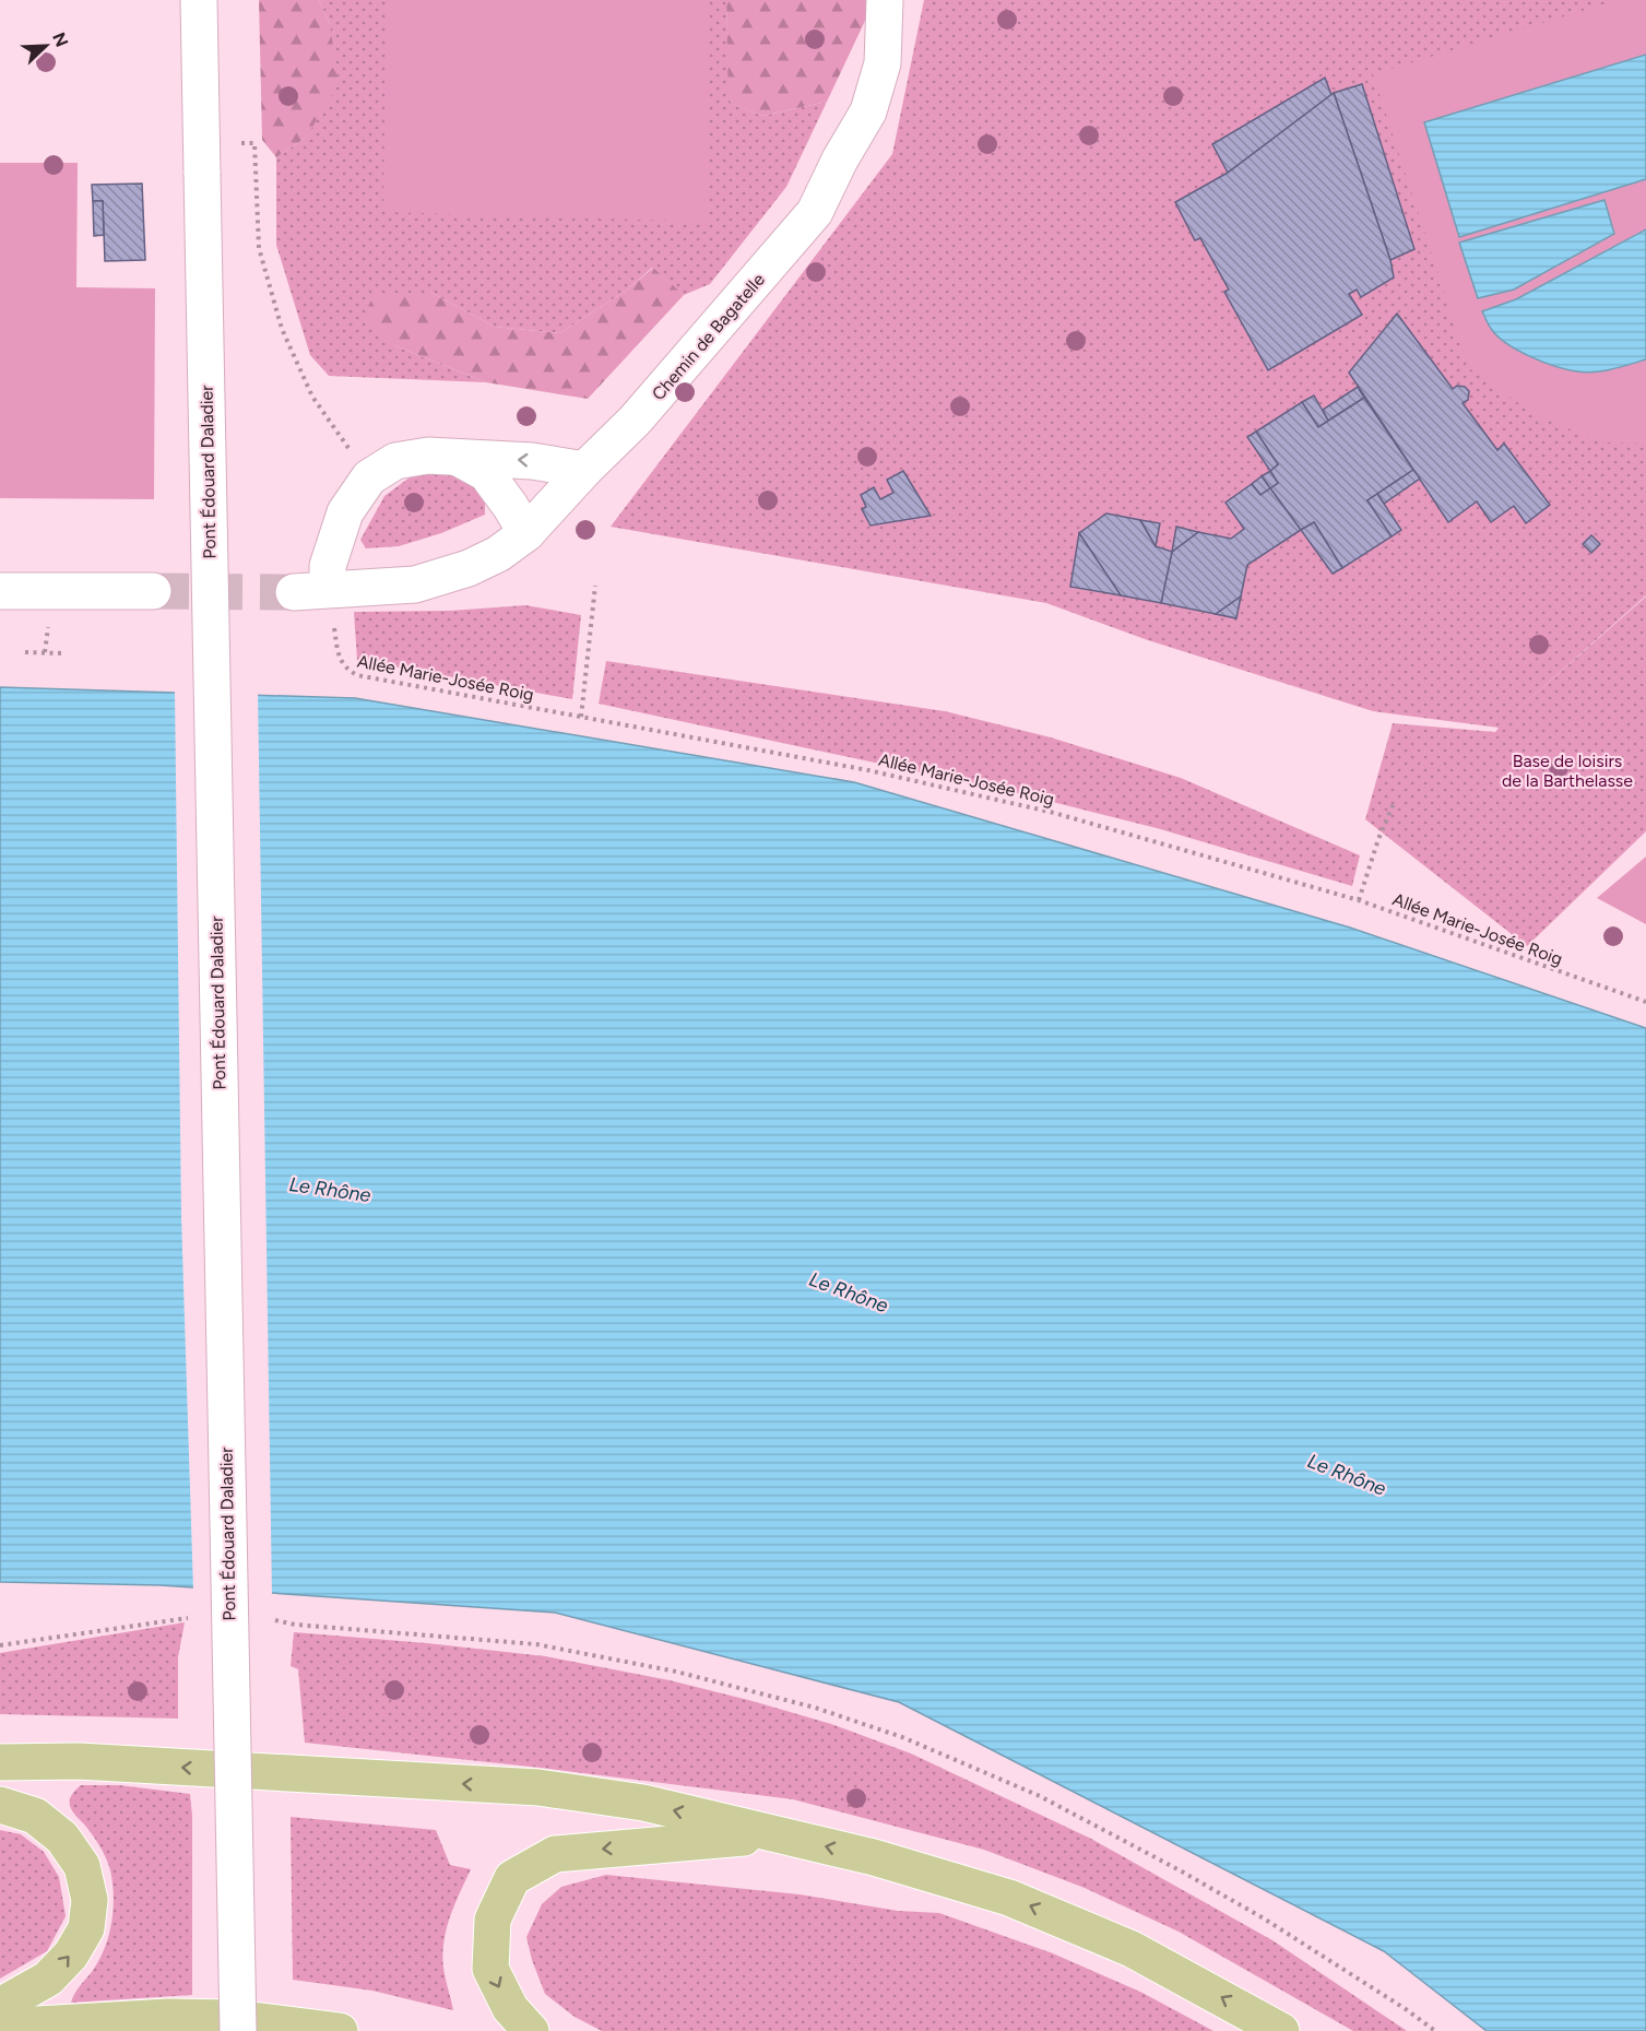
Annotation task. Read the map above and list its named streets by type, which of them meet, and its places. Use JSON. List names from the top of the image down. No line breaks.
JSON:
{"streets":{"main road":["Chemin de Bagatelle","Pont Édouard Daladier"],"path":["Allée Marie-Josée Roig"]},"crossings":[["Chemin de Bagatelle","Allée Marie-Josée Roig"]],"water":["Le Rhône"],"parks":["Base de loisirs de la Barthelasse"],"north":"top right"}
